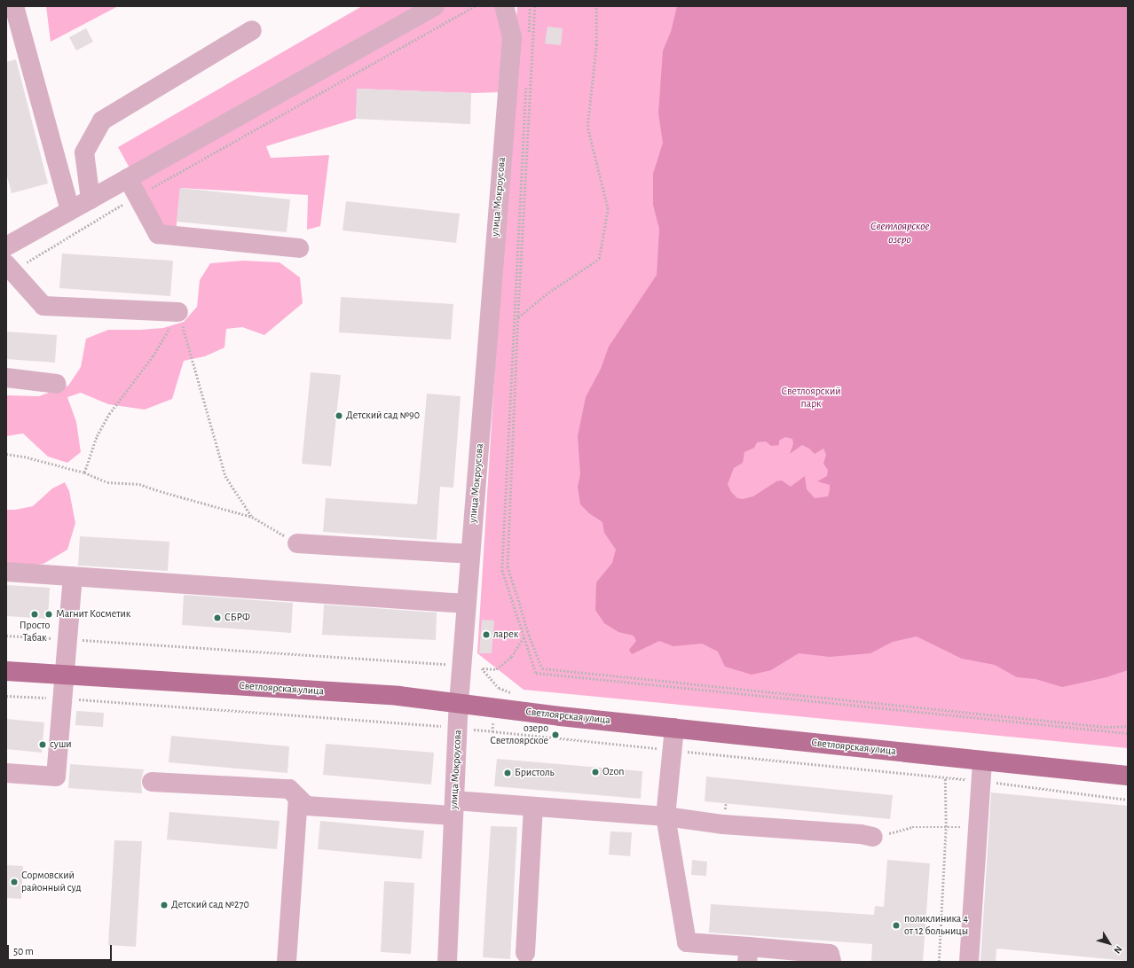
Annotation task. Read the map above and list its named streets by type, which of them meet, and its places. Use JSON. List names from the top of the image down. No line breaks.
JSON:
{"streets":{"main road":["Светлоярская улица"],"street":["улица Мокроусова"]},"crossings":[["улица Мокроусова","Светлоярская улица"]],"water":["Светлоярское озеро"],"parks":["Светлоярский парк"],"places":["Детский сад №90","Просто Табак","Магнит Косметик","СБРФ","ларек","озеро Светлоярское","суши","Ozon","Бристоль","Сормовский районный суд","Детский сад №270","поликлиника 4 от 12 больницы"],"scale_bar":"50 m","north":"bottom right"}
